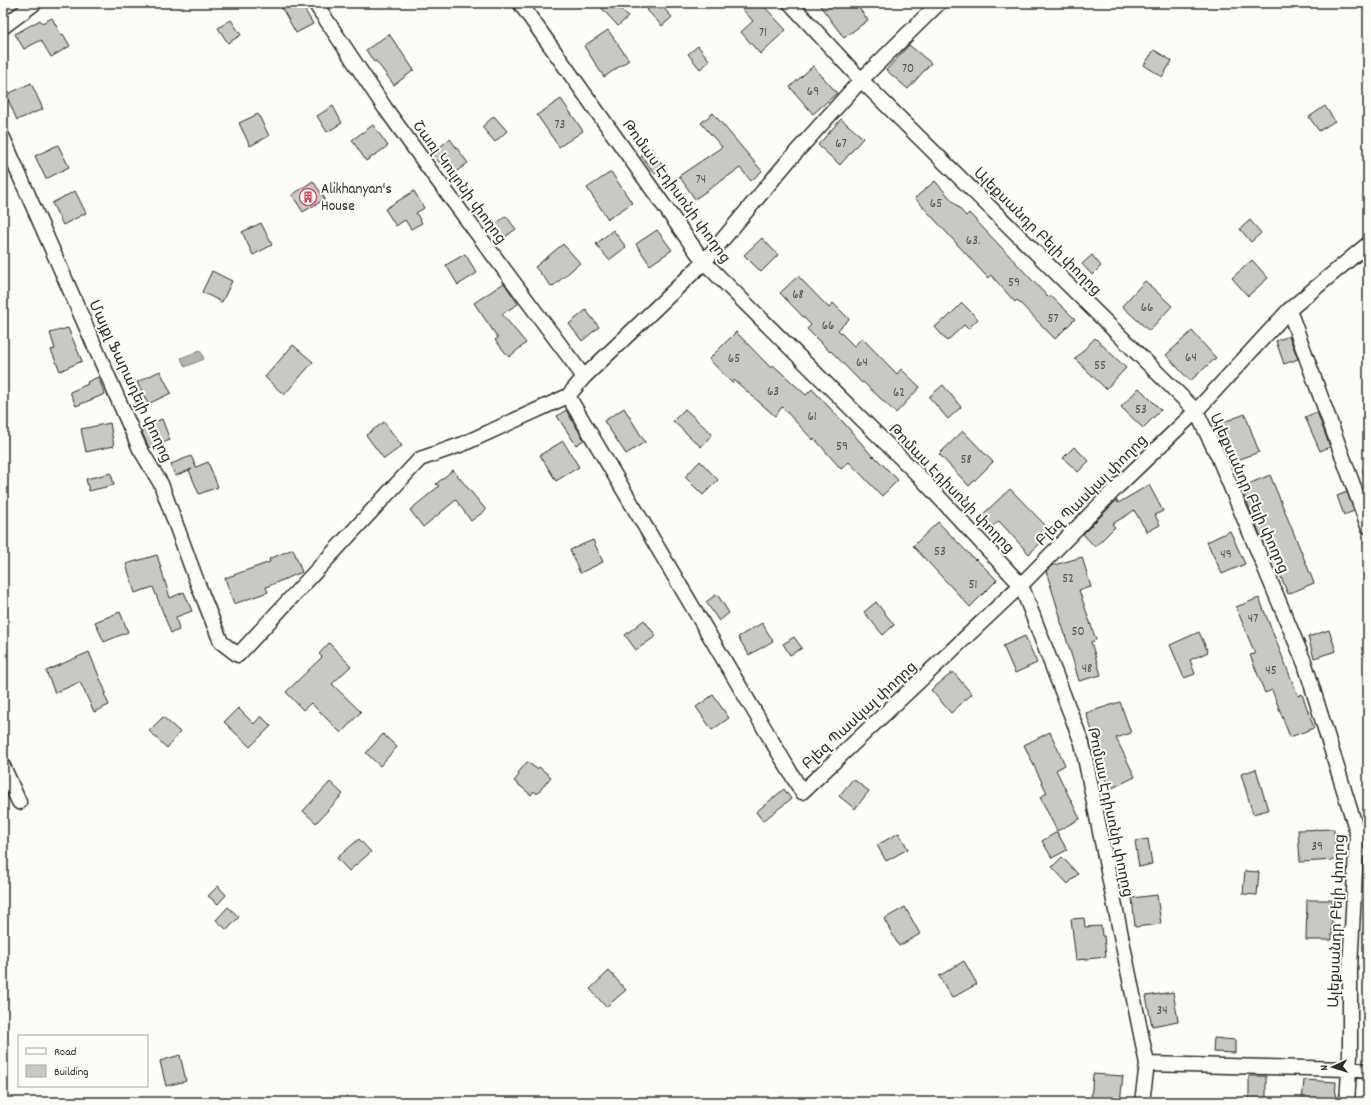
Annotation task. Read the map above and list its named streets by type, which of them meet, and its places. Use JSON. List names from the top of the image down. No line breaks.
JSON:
{"streets":{"street":["Շառլ Կուլոնի փողոց","Թոմաս Էդիսոնի փողոց","Ալեքսանդր Բելի փողոց","Մայքլ Ֆարադեյի փողոց","Բլեզ Պասկալ փողոց"]},"crossings":[["Թոմաս Էդիսոնի փողոց","Բլեզ Պասկալ փողոց"],["Ալեքսանդր Բելի փողոց","Բլեզ Պասկալ փողոց"],["Մայքլ Ֆարադեյի փողոց","Բլեզ Պասկալ փողոց"]],"places":{"building":["Alikhanyan's House"]},"house_numbers":["71","70","69","73","67","74","65","63.","59","68","66","57","66","64","65","64","55","63","62","53","61","59","58","53","49","52","51","47","50","48","45","39","34"],"legend":["Road","Building"],"north":"left"}
